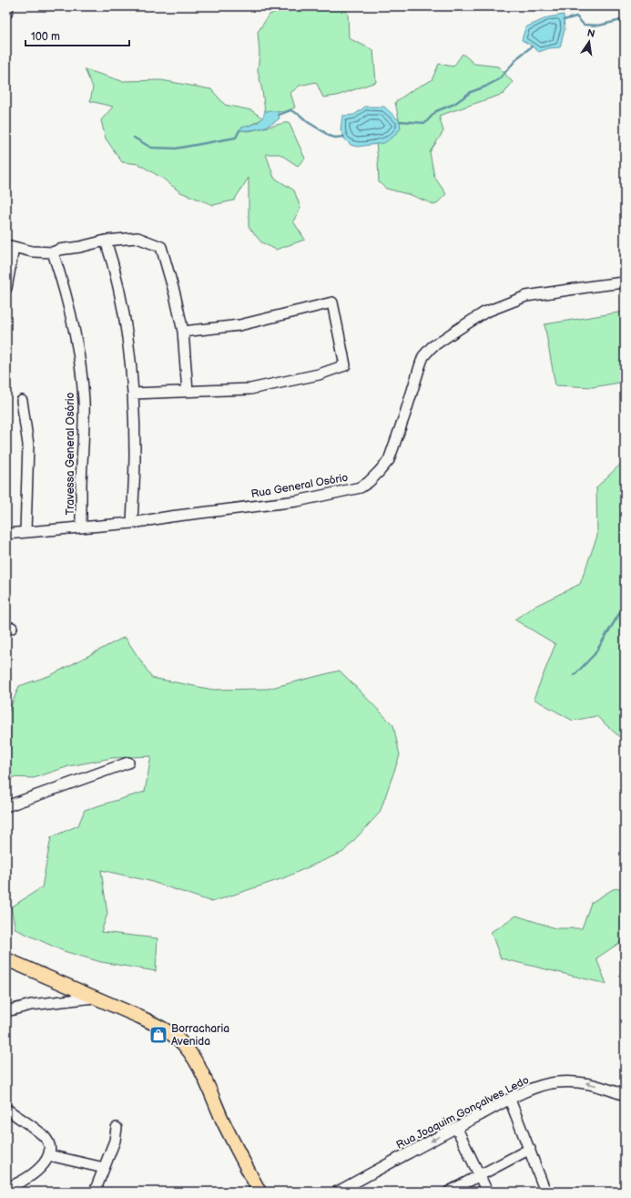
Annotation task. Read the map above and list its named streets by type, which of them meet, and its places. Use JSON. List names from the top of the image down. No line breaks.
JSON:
{"streets":{"street":["Travessa General Osório","Rua General Osório","Rua Joaquim Gonçalves Ledo"]},"crossings":[["Travessa General Osório","Rua General Osório"]],"one_way":["Rua Joaquim Gonçalves Ledo"],"places":{"shop":["Borracharia Avenida"]},"scale_bar":"100 m","north":"top"}
